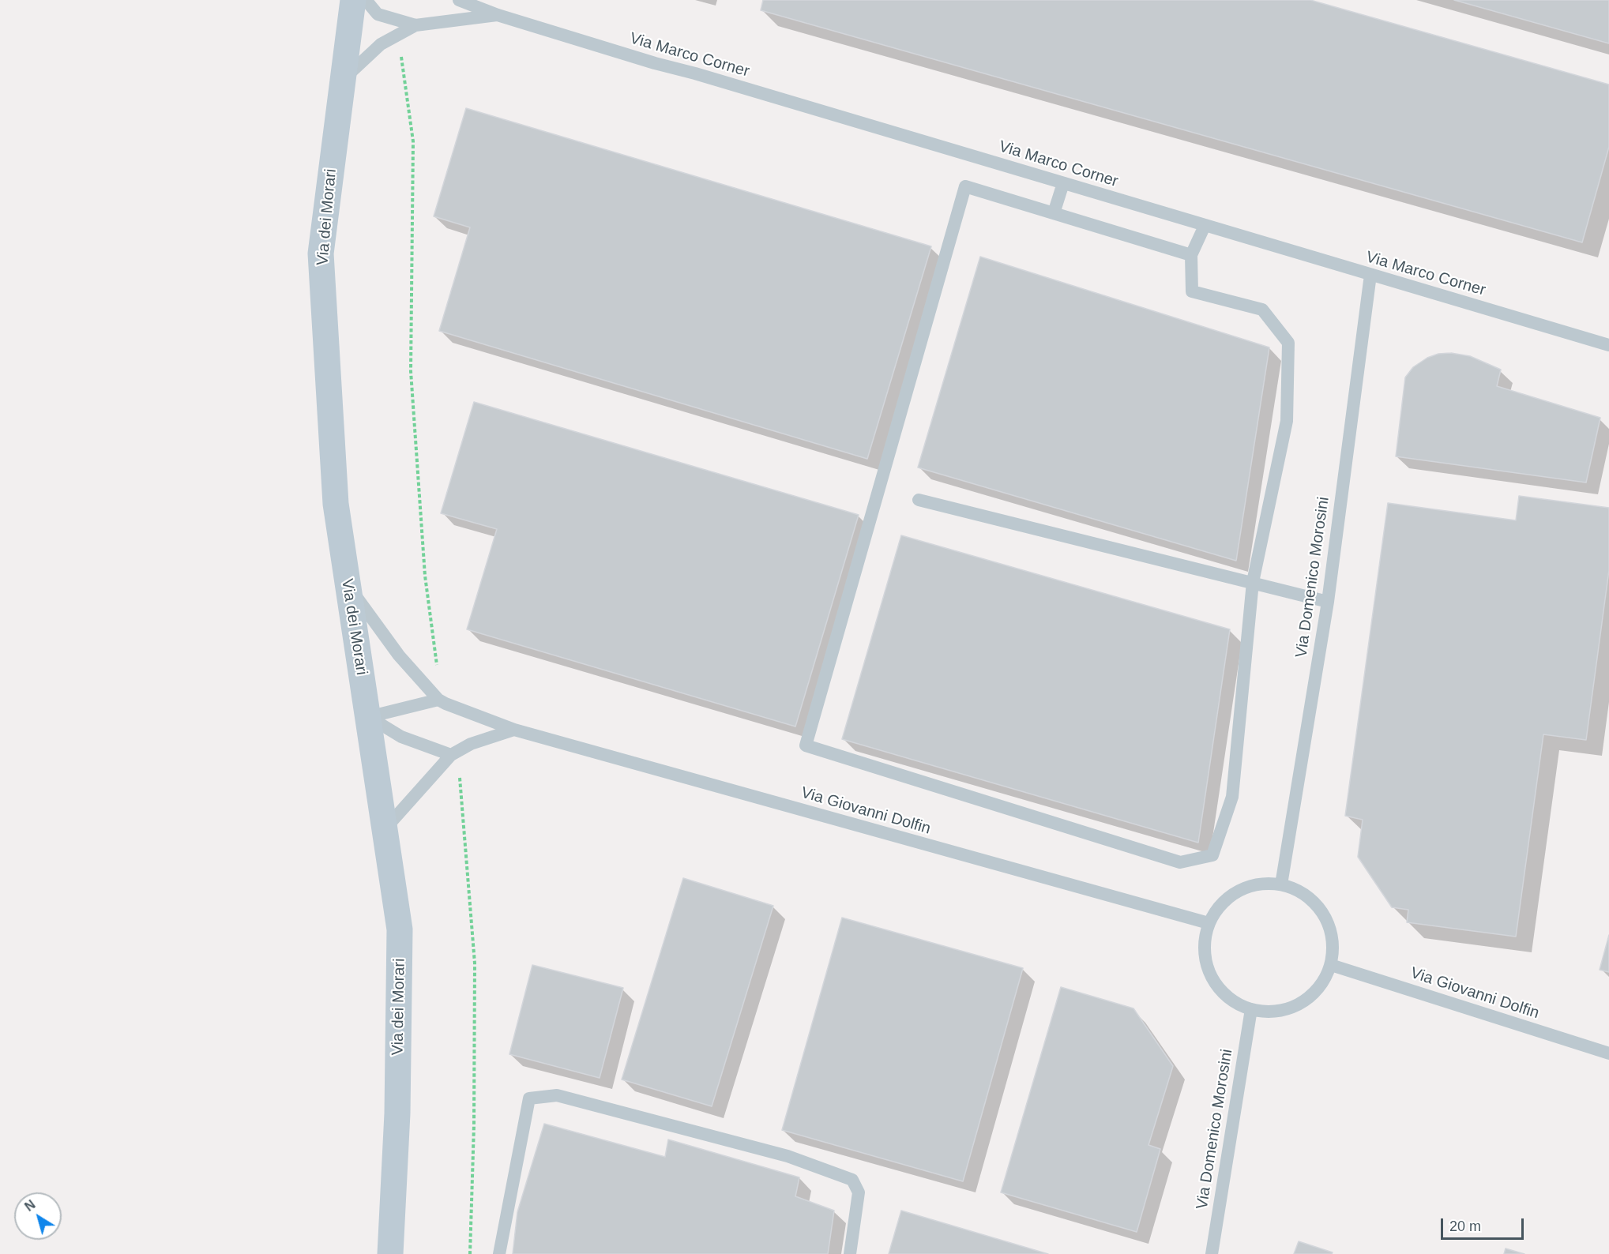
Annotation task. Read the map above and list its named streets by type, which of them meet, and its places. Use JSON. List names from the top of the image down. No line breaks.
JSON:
{"streets":{"street":["Via dei Morari"],"lane":["Via Marco Corner","Via Domenico Morosini","Via Giovanni Dolfin"]},"crossings":[["Via Marco Corner","Via dei Morari"],["Via Marco Corner","Via Domenico Morosini"],["Via dei Morari","Via Giovanni Dolfin"],["Via Domenico Morosini","Via Giovanni Dolfin"]],"scale_bar":"20 m","north":"top left"}
